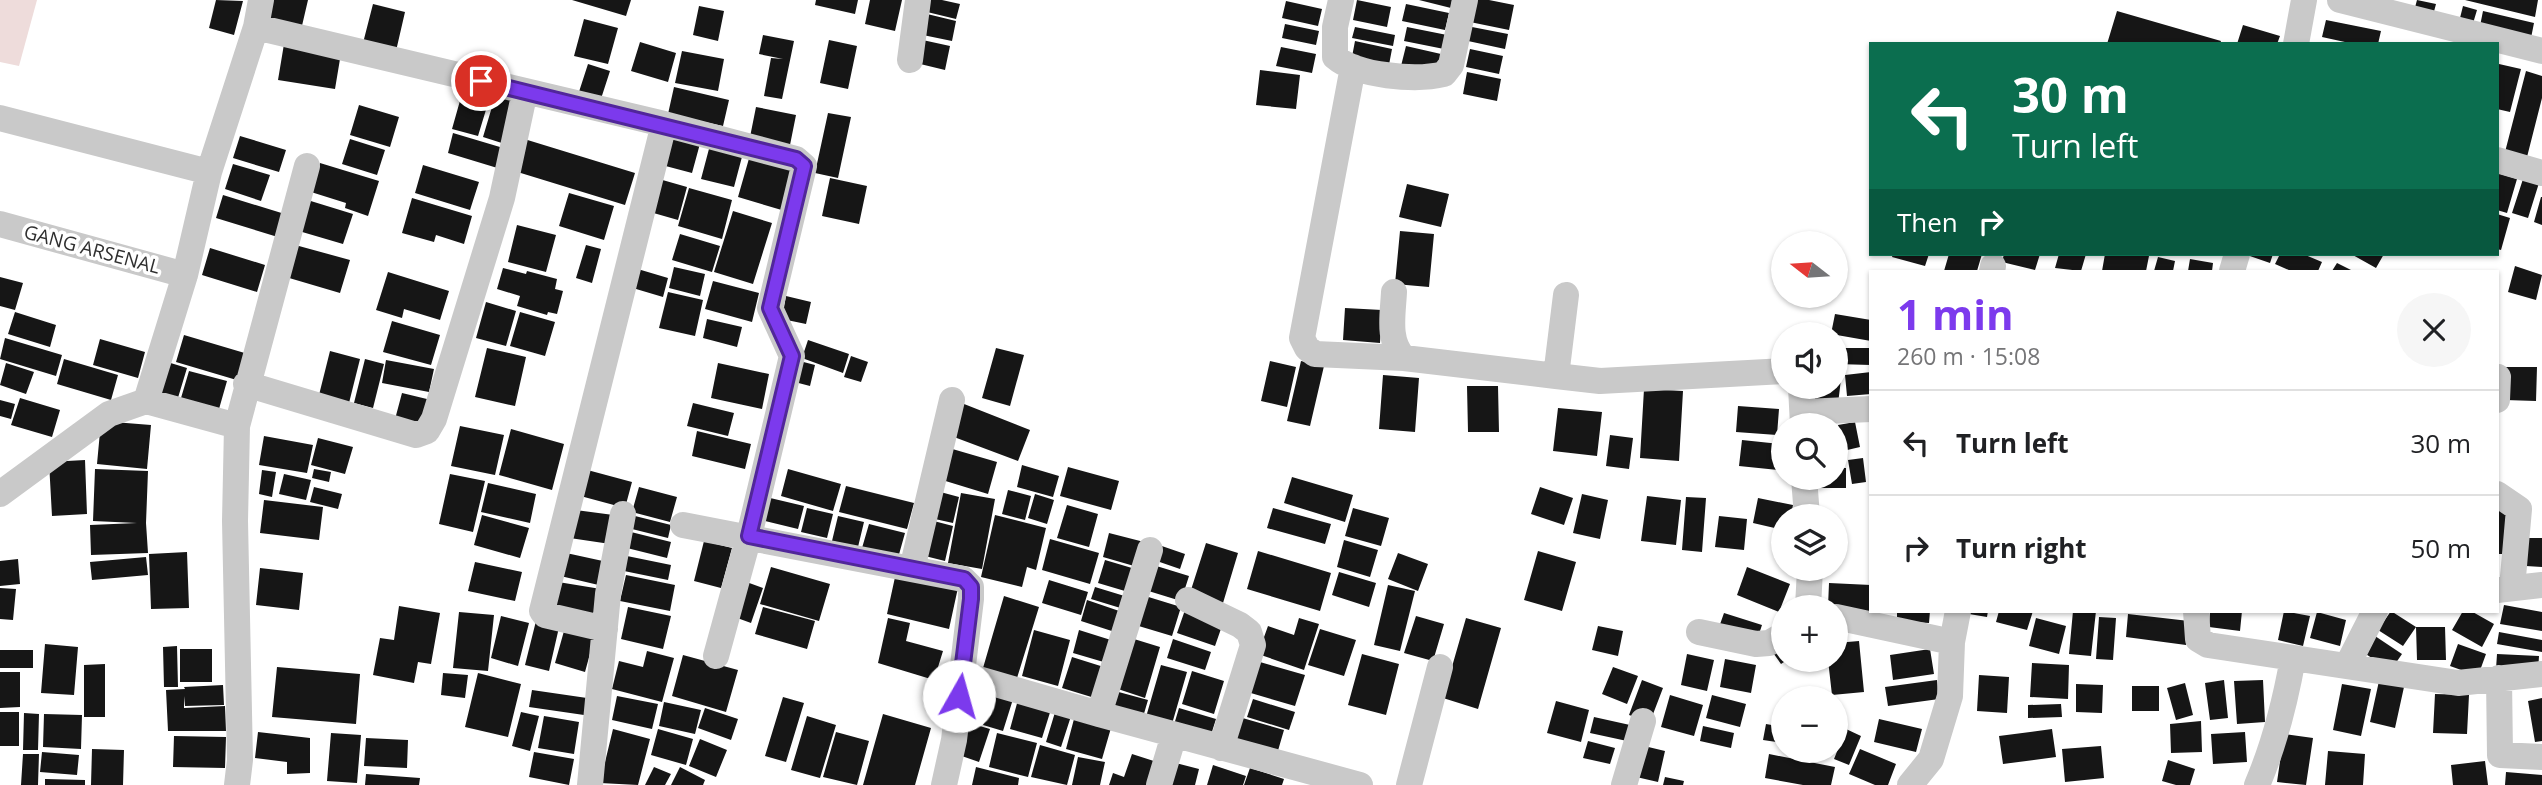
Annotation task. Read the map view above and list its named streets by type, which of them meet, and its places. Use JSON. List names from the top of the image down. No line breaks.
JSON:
{"streets":{"street":["GANG ARSENAL"]},"north":"left","page":{"turn":["30 m","Turn left"],"then":"Then","map_buttons":["+","−"],"heading":["1 min","260 m · 15:08"],"list":[{"name":"Turn left","value":"30 m"},{"name":"Turn right","value":"50 m"}]}}
